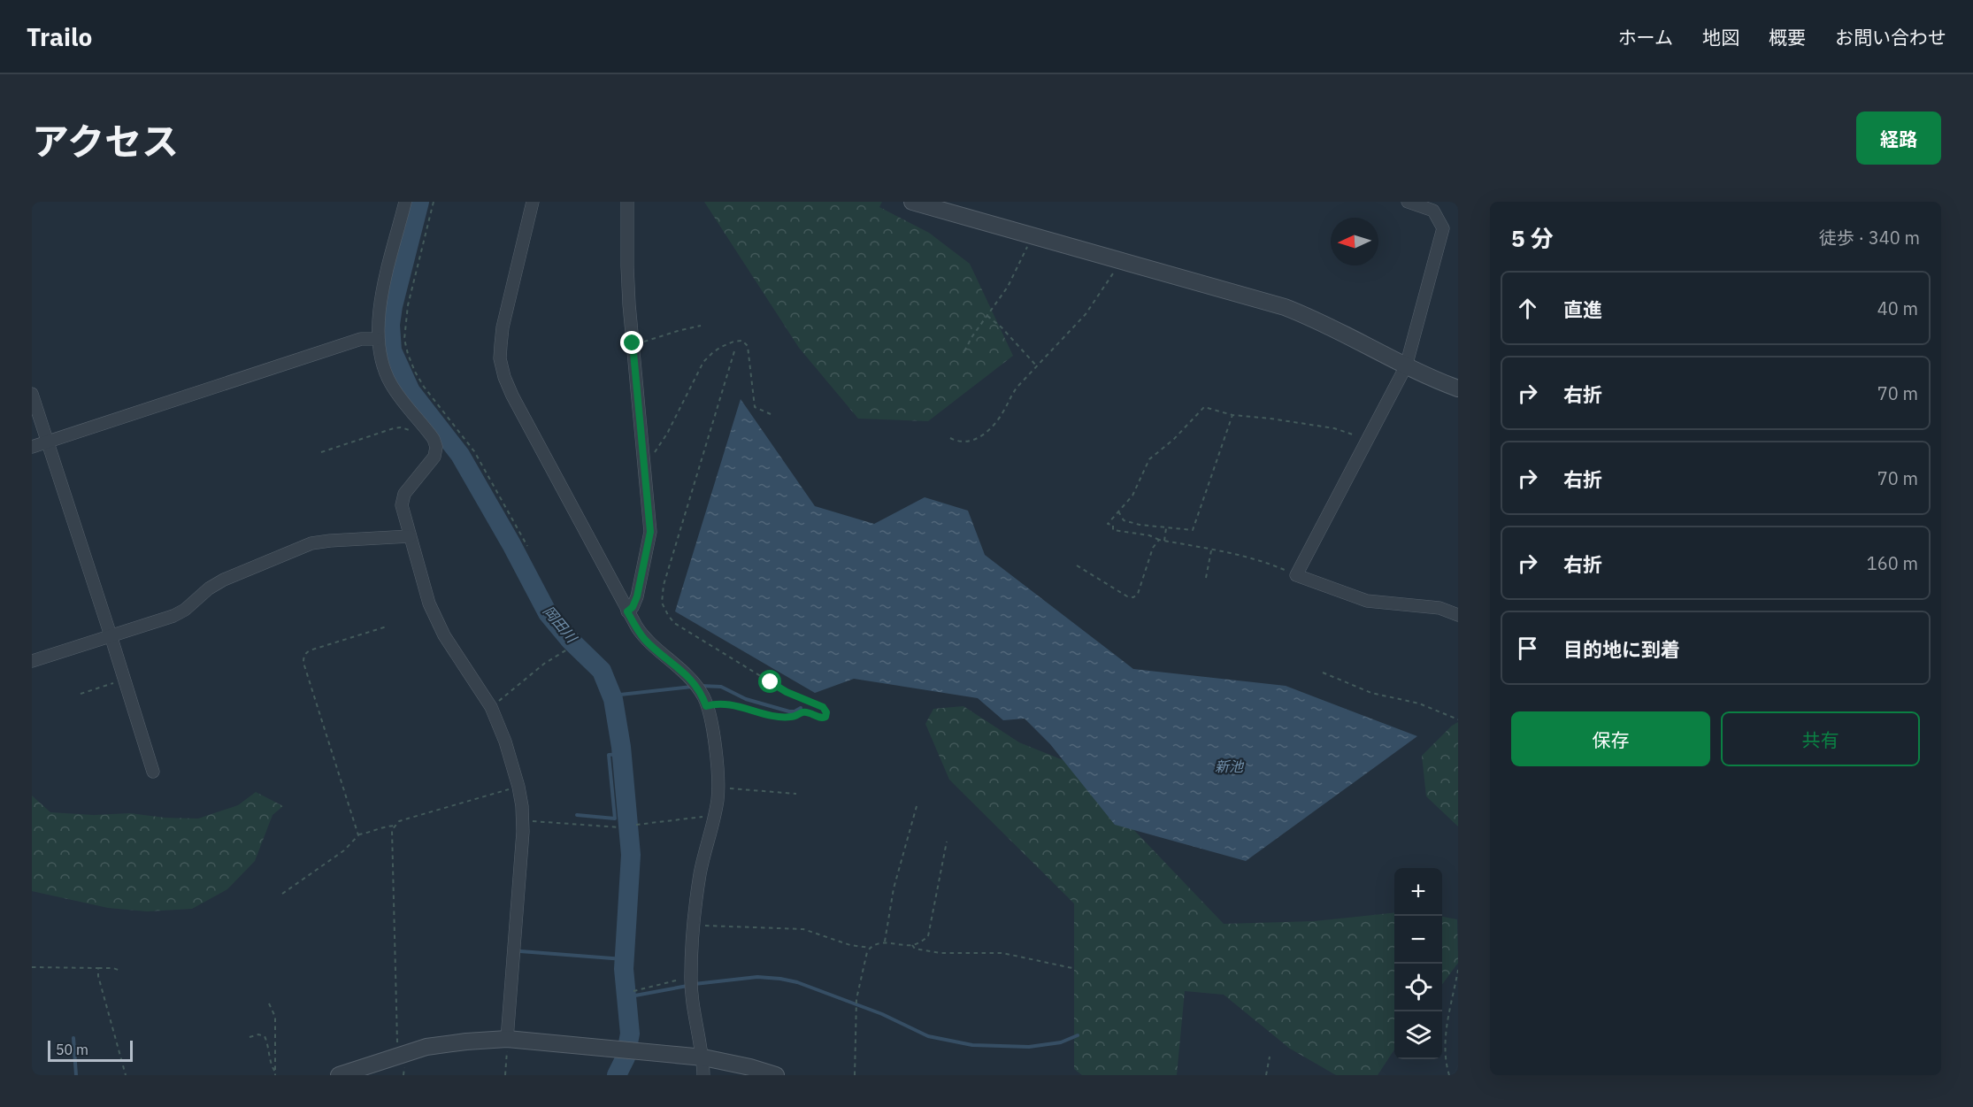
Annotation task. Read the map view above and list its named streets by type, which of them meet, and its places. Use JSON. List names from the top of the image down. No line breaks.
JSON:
{"water":["岡田川","新池"],"scale_bar":"50 m","north":"left","page":{"header":"Trailo","nav":["ホーム","地図","概要","お問い合わせ"],"title":"アクセス","buttons":["経路",["保存","共有"]],"heading":["5 分","徒歩 · 340 m"],"list":[["直進","40 m"],["右折","70 m"],["右折","70 m"],["右折","160 m"],"目的地に到着"],"map_buttons":["+","−"],"scale":"50 m"}}
